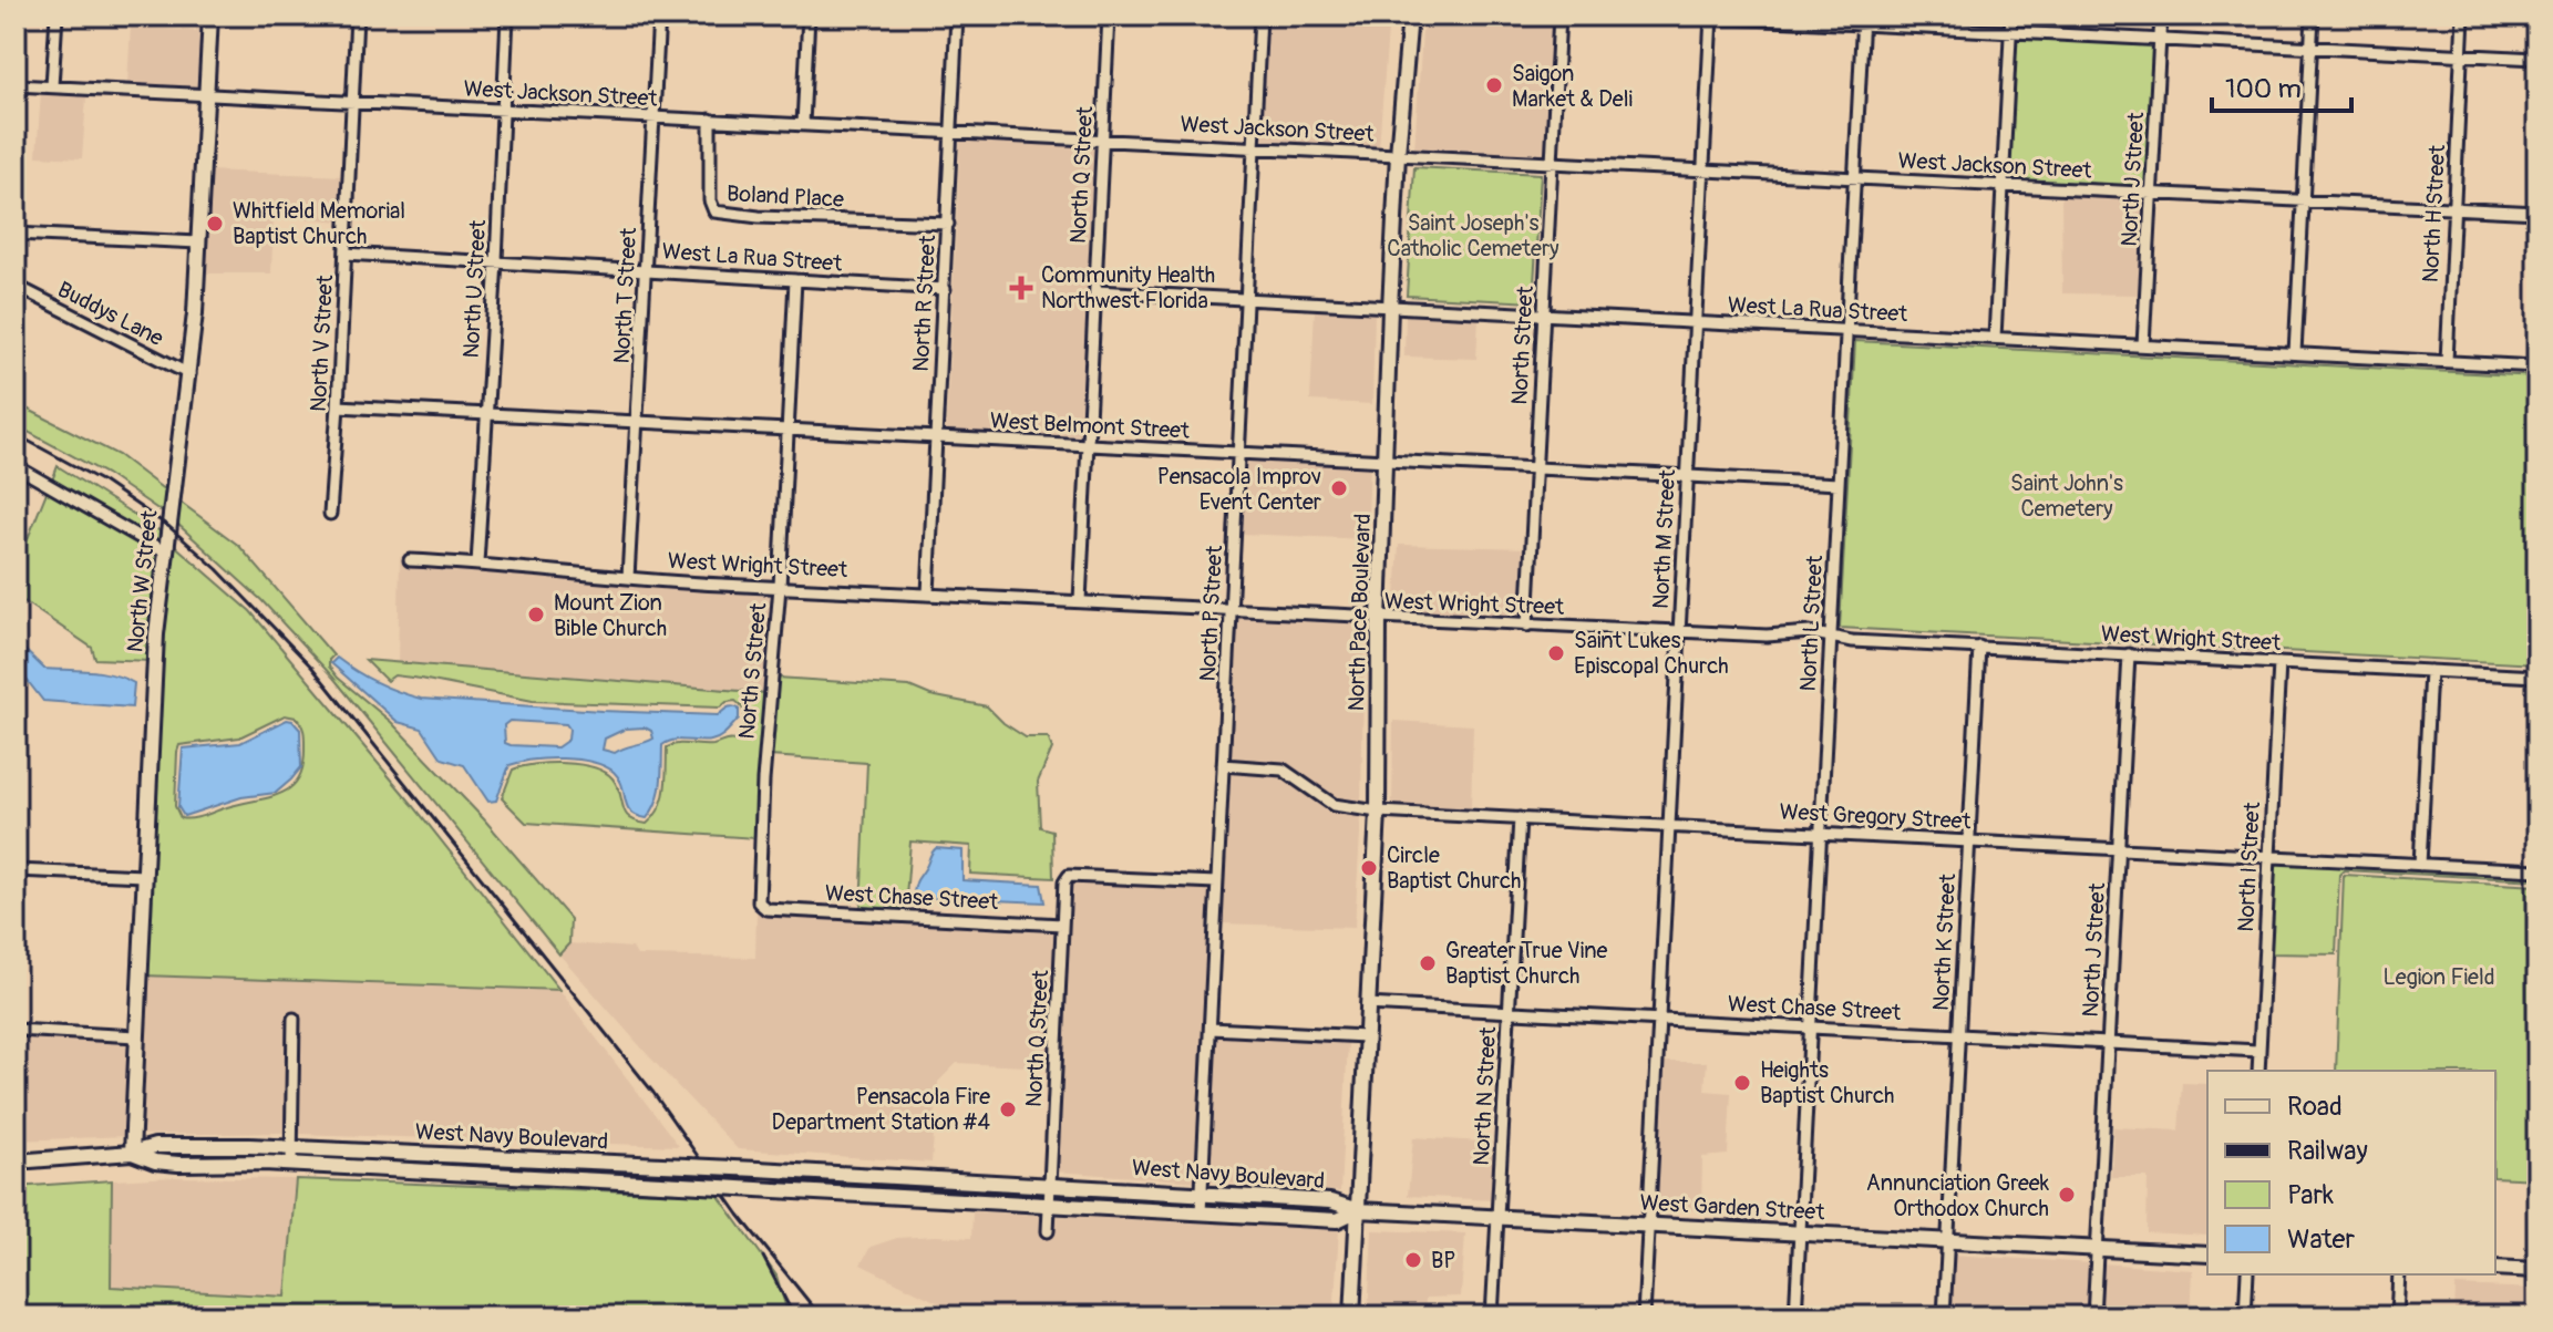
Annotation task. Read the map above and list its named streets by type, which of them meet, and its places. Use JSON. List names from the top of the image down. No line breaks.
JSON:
{"streets":{"main road":["North W Street","North Pace Boulevard","West Navy Boulevard","West Garden Street"],"street":["West Jackson Street","North Q Street","North J Street","Boland Place","North H Street","West La Rua Street","North U Street","North T Street","North R Street","Buddys Lane","North V Street","North Street","West Belmont Street","North M Street","West Wright Street","North P Street","North L Street","North S Street","West Gregory Street","North I Street","West Chase Street","North K Street","North N Street"]},"crossings":[["West Jackson Street","North Q Street"],["West Jackson Street","North J Street"],["West Jackson Street","Boland Place"],["West Jackson Street","North H Street"],["West Jackson Street","North U Street"],["West Jackson Street","North T Street"],["West Jackson Street","North R Street"],["West Jackson Street","North V Street"],["West Jackson Street","North Street"],["West Jackson Street","North M Street"],["West Jackson Street","North W Street"],["West Jackson Street","North Pace Boulevard"],["West Jackson Street","North P Street"],["West Jackson Street","North L Street"],["North Q Street","West La Rua Street"],["North Q Street","West Belmont Street"],["North Q Street","West Wright Street"],["North Q Street","North P Street"],["North Q Street","West Chase Street"],["North Q Street","West Navy Boulevard"],["North J Street","West La Rua Street"],["North J Street","West Wright Street"],["North J Street","West Gregory Street"],["North J Street","West Chase Street"],["North J Street","West Garden Street"],["Boland Place","North R Street"],["North H Street","West La Rua Street"],["West La Rua Street","North U Street"],["West La Rua Street","North T Street"],["West La Rua Street","North R Street"],["West La Rua Street","North V Street"],["West La Rua Street","North Street"],["West La Rua Street","North M Street"],["West La Rua Street","North Pace Boulevard"],["West La Rua Street","North P Street"],["West La Rua Street","North L Street"],["West La Rua Street","North S Street"],["North U Street","West Belmont Street"],["North U Street","West Wright Street"],["North T Street","West Belmont Street"],["North T Street","West Wright Street"],["North R Street","West Belmont Street"],["North R Street","West Wright Street"],["Buddys Lane","North W Street"],["North V Street","West Belmont Street"],["North Street","West Belmont Street"],["North Street","West Wright Street"],["West Belmont Street","North M Street"],["West Belmont Street","North Pace Boulevard"],["West Belmont Street","North P Street"],["West Belmont Street","North L Street"],["West Belmont Street","North S Street"],["North M Street","West Wright Street"],["North M Street","West Gregory Street"],["North M Street","West Chase Street"],["North M Street","West Garden Street"],["West Wright Street","North Pace Boulevard"],["West Wright Street","North P Street"],["West Wright Street","North L Street"],["West Wright Street","North S Street"],["West Wright Street","North I Street"],["West Wright Street","North K Street"],["North W Street","West Navy Boulevard"],["North Pace Boulevard","West Gregory Street"],["North Pace Boulevard","West Chase Street"],["North Pace Boulevard","West Navy Boulevard"],["North Pace Boulevard","West Garden Street"],["North P Street","West Gregory Street"],["North P Street","West Navy Boulevard"],["North L Street","West Gregory Street"],["North L Street","West Chase Street"],["North L Street","West Garden Street"],["North S Street","West Chase Street"],["West Gregory Street","North I Street"],["West Gregory Street","North K Street"],["West Gregory Street","North N Street"],["North I Street","West Chase Street"],["West Chase Street","North K Street"],["West Chase Street","North N Street"],["North K Street","West Garden Street"],["North N Street","West Garden Street"],["West Navy Boulevard","West Garden Street"]],"parks":["Saint Joseph's Catholic Cemetery","Saint John's Cemetery","Legion Field"],"places":{"other":["Saigon Market & Deli","Whitfield Memorial Baptist Church","Pensacola Improv Event Center","Mount Zion Bible Church","Saint Lukes Episcopal Church","Circle Baptist Church","Greater True Vine Baptist Church","Heights Baptist Church","Pensacola Fire Department Station #4","Annunciation Greek Orthodox Church","BP"],"health":["Community Health Northwest Florida"]},"legend":["Road","Railway","Park","Water"],"scale_bar":"100 m"}
